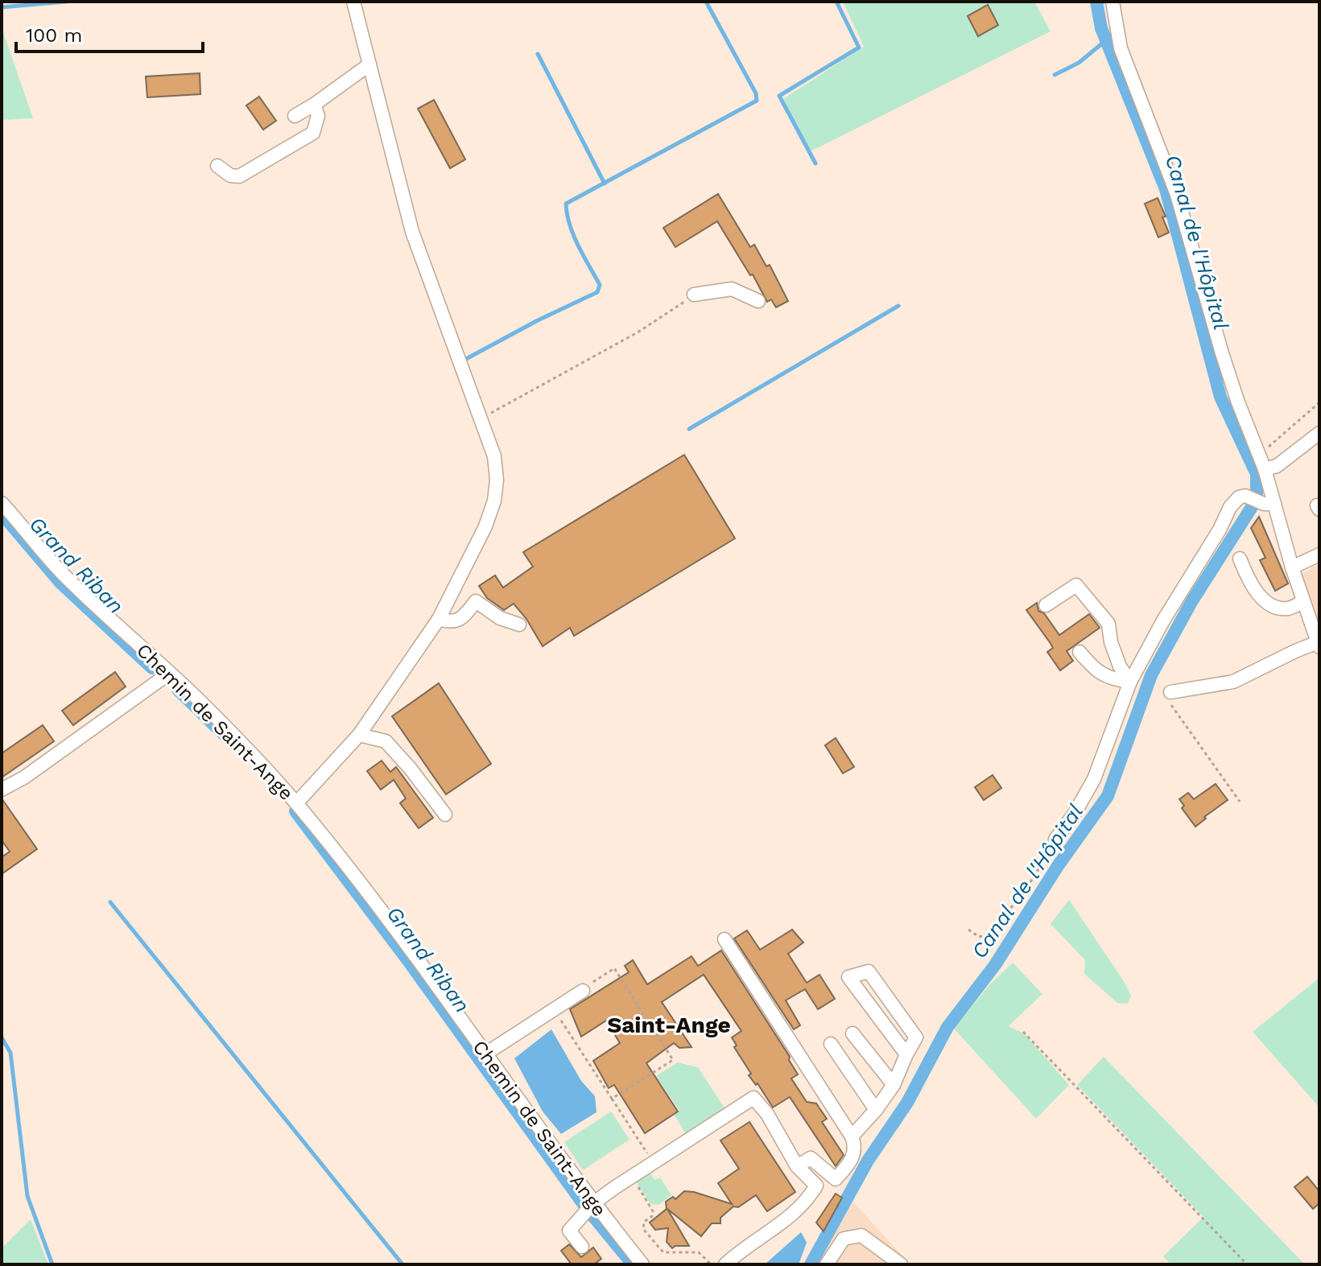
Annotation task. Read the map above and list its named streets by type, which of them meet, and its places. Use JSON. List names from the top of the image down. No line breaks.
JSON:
{"streets":{"street":["Chemin de Saint-Ange"]},"districts":["Saint-Ange"],"water":["Canal de l'Hôpital","Grand Riban"],"scale_bar":"100 m"}
